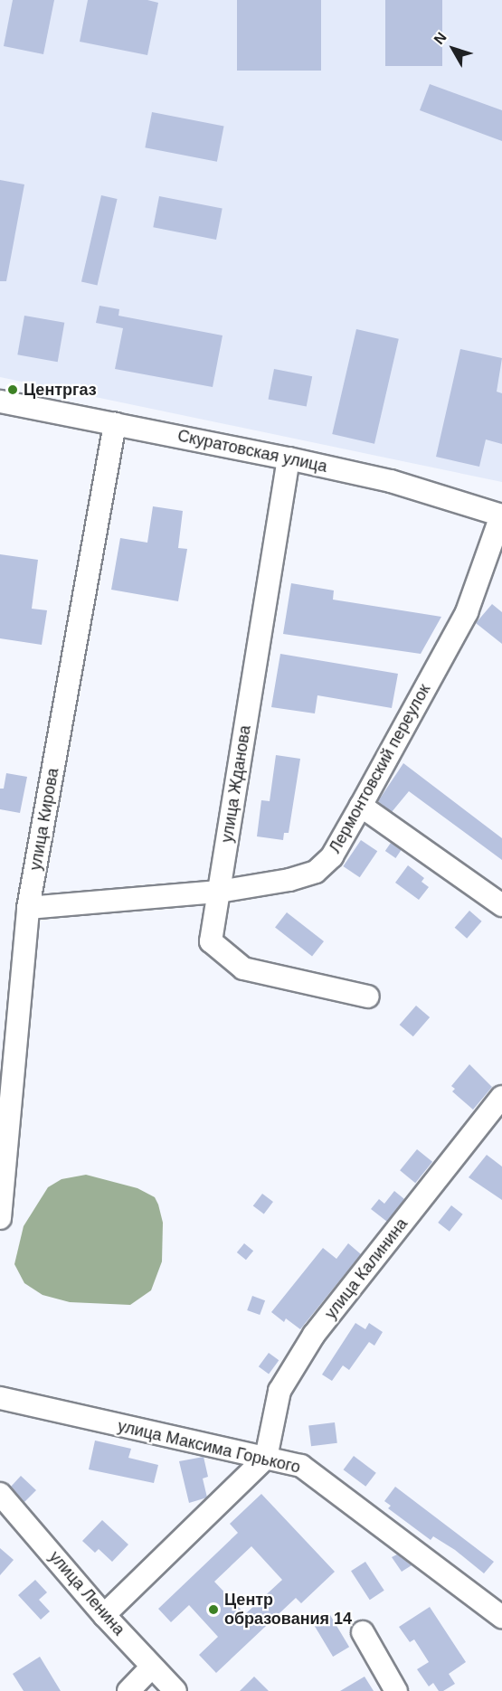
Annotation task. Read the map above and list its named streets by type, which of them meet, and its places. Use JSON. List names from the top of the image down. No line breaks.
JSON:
{"streets":{"street":["Скуратовская улица","Лермонтовский переулок","улица Жданова","улица Кирова","улица Калинина","улица Максима Горького","улица Ленина"]},"crossings":[["Скуратовская улица","Лермонтовский переулок"],["Скуратовская улица","улица Жданова"],["Скуратовская улица","улица Кирова"],["Лермонтовский переулок","улица Жданова"],["Лермонтовский переулок","улица Кирова"],["улица Калинина","улица Максима Горького"]],"places":["Центргаз","Центр образования 14"],"north":"top left"}
